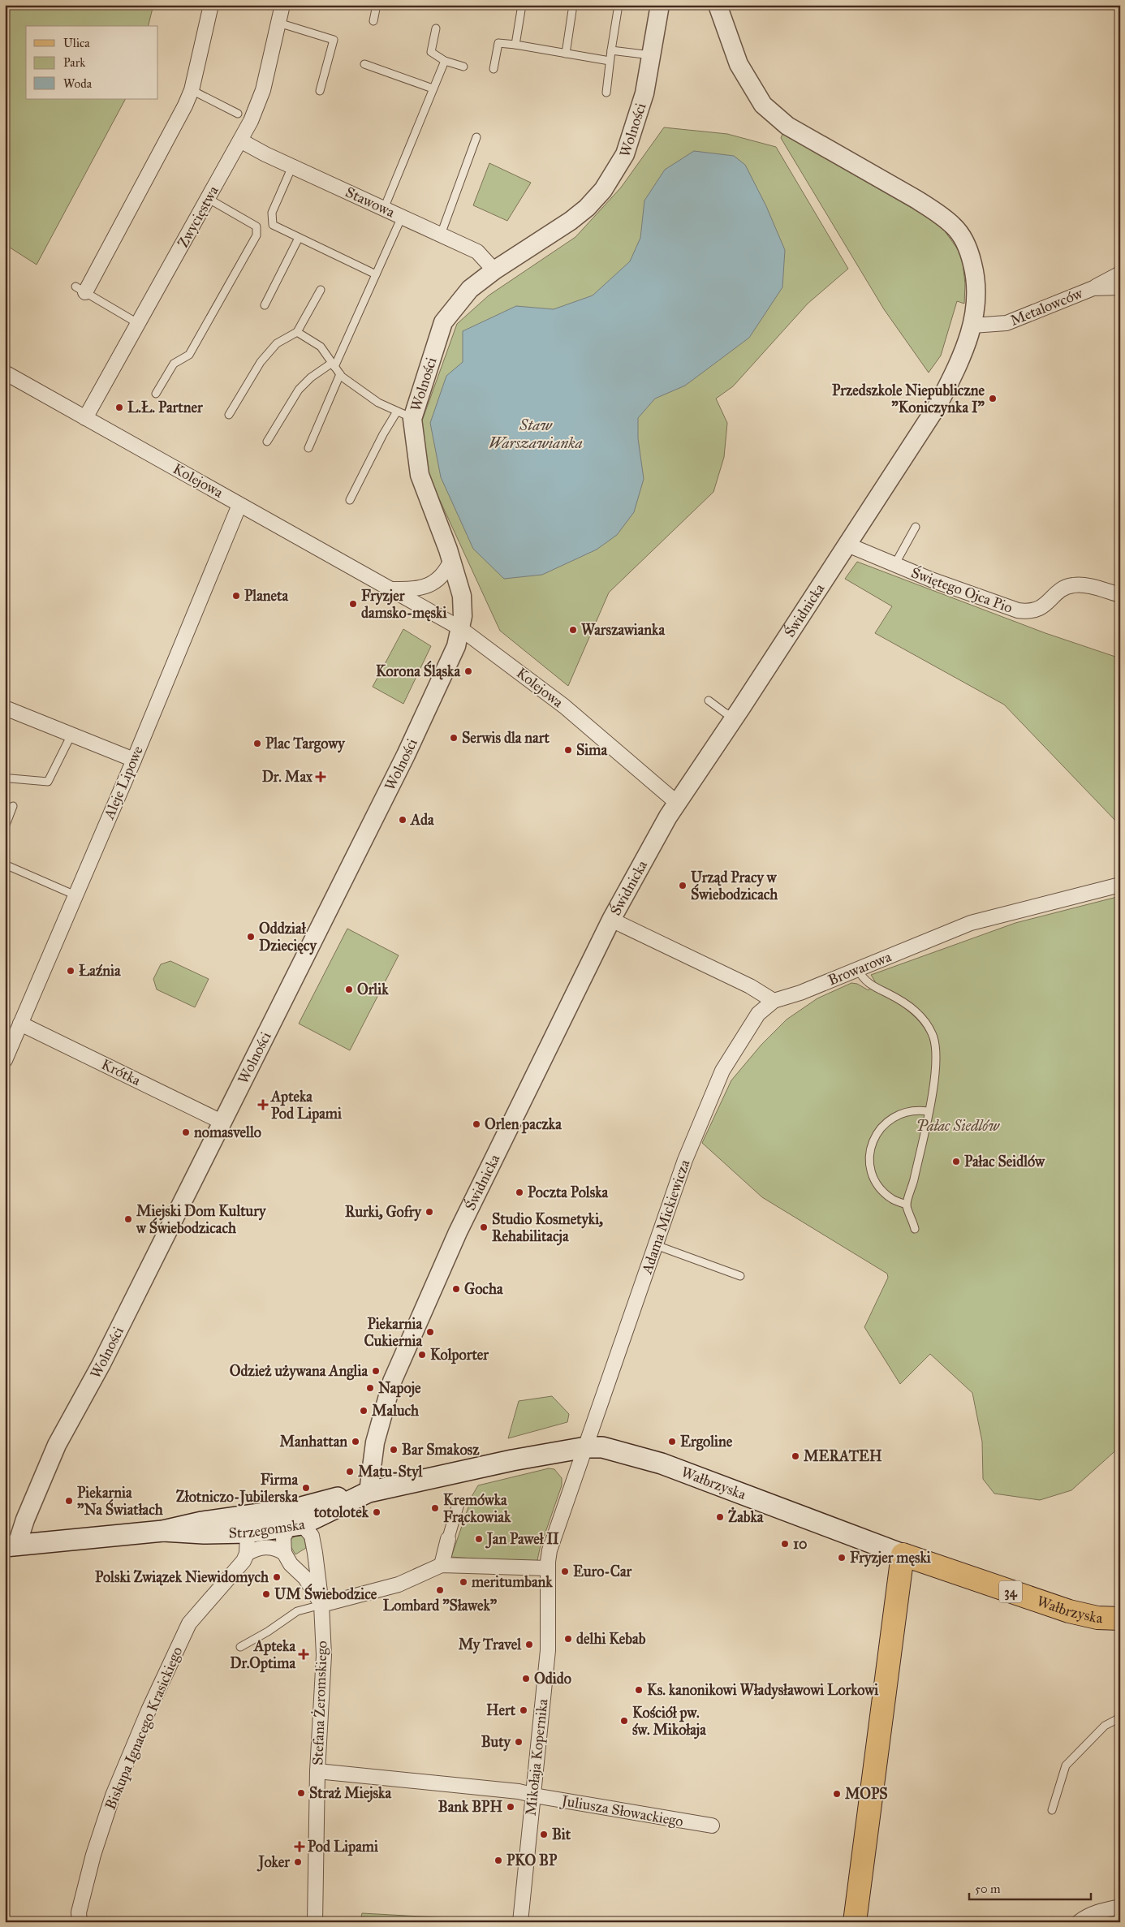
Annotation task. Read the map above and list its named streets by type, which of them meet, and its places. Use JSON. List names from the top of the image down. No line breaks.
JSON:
{"streets":{"main road":["Wałbrzyska","Strzegomska","34"],"street":["Wolności","Stawowa","Zwycięstwa","Metalowców","Kolejowa","Świętego Ojca Pio","Świdnicka","Aleje Lipowe","Browarowa","Krótka","Adama Mickiewicza","Stefana Żeromskiego","Biskupa Ignacego Krasickiego","Mikołaja Kopernika","Juliusza Słowackiego"]},"crossings":[["Wolności","Stawowa"],["Wolności","Kolejowa"],["Wolności","Krótka"],["Wolności","Strzegomska"],["Stawowa","Zwycięstwa"],["Zwycięstwa","Kolejowa"],["Metalowców","Świdnicka"],["Kolejowa","Świdnicka"],["Kolejowa","Aleje Lipowe"],["Świętego Ojca Pio","Świdnicka"],["Świdnicka","Wałbrzyska"],["Świdnicka","Strzegomska"],["Aleje Lipowe","Krótka"],["Browarowa","Adama Mickiewicza"],["Adama Mickiewicza","Wałbrzyska"],["Adama Mickiewicza","Mikołaja Kopernika"],["Wałbrzyska","Strzegomska"],["Strzegomska","Stefana Żeromskiego"],["Stefana Żeromskiego","Juliusza Słowackiego"],["Mikołaja Kopernika","Juliusza Słowackiego"]],"water":["Staw Warszawianka"],"parks":["Pałac Siedlów"],"places":{"other":["Przedszkole Niepubliczne \"Koniczynka I\"","L.Ł. Partner","Planeta","Fryzjer damsko-męski","Warszawianka","Korona Śląska","Serwis dla nart","Plac Targowy","Sima","Ada","Urząd Pracy w Świebodzicach","Oddział Dziecięcy","Łaźnia","Orlik","Orlen paczka","nomasvello","Pałac Seidlów","Poczta Polska","Rurki, Gofry","Miejski Dom Kultury w Świebodzicach","Studio Kosmetyki, Rehabilitacja","Gocha","Piekarnia Cukiernia","Kolporter","Odzież używana Anglia","Napoje","Maluch","Manhattan","Ergoline","Bar Smakosz","MERATEH","Matu-Styl","Firma Złotniczo-Jubilerska","Piekarnia \"Na Światłach","Kremówka Frąckowiak","totolotek","Żabka","Jan Paweł II","10","Fryzjer męski","Euro-Car","Polski Związek Niewidomych","meritumbank","Lombard \"Sławek\"","UM Świebodzice","delhi Kebab","My Travel","Odido","Ks. kanonikowi Władysławowi Lorkowi","Hert","Kościół pw. św. Mikołaja","Buty","Straż Miejska","MOPS","Bank BPH","Bit","PKO BP","Joker"],"health":["Dr. Max","Apteka Pod Lipami","Apteka Dr.Optima","Pod Lipami"]},"legend":["Ulica","Park","Woda"],"scale_bar":"50 m"}
